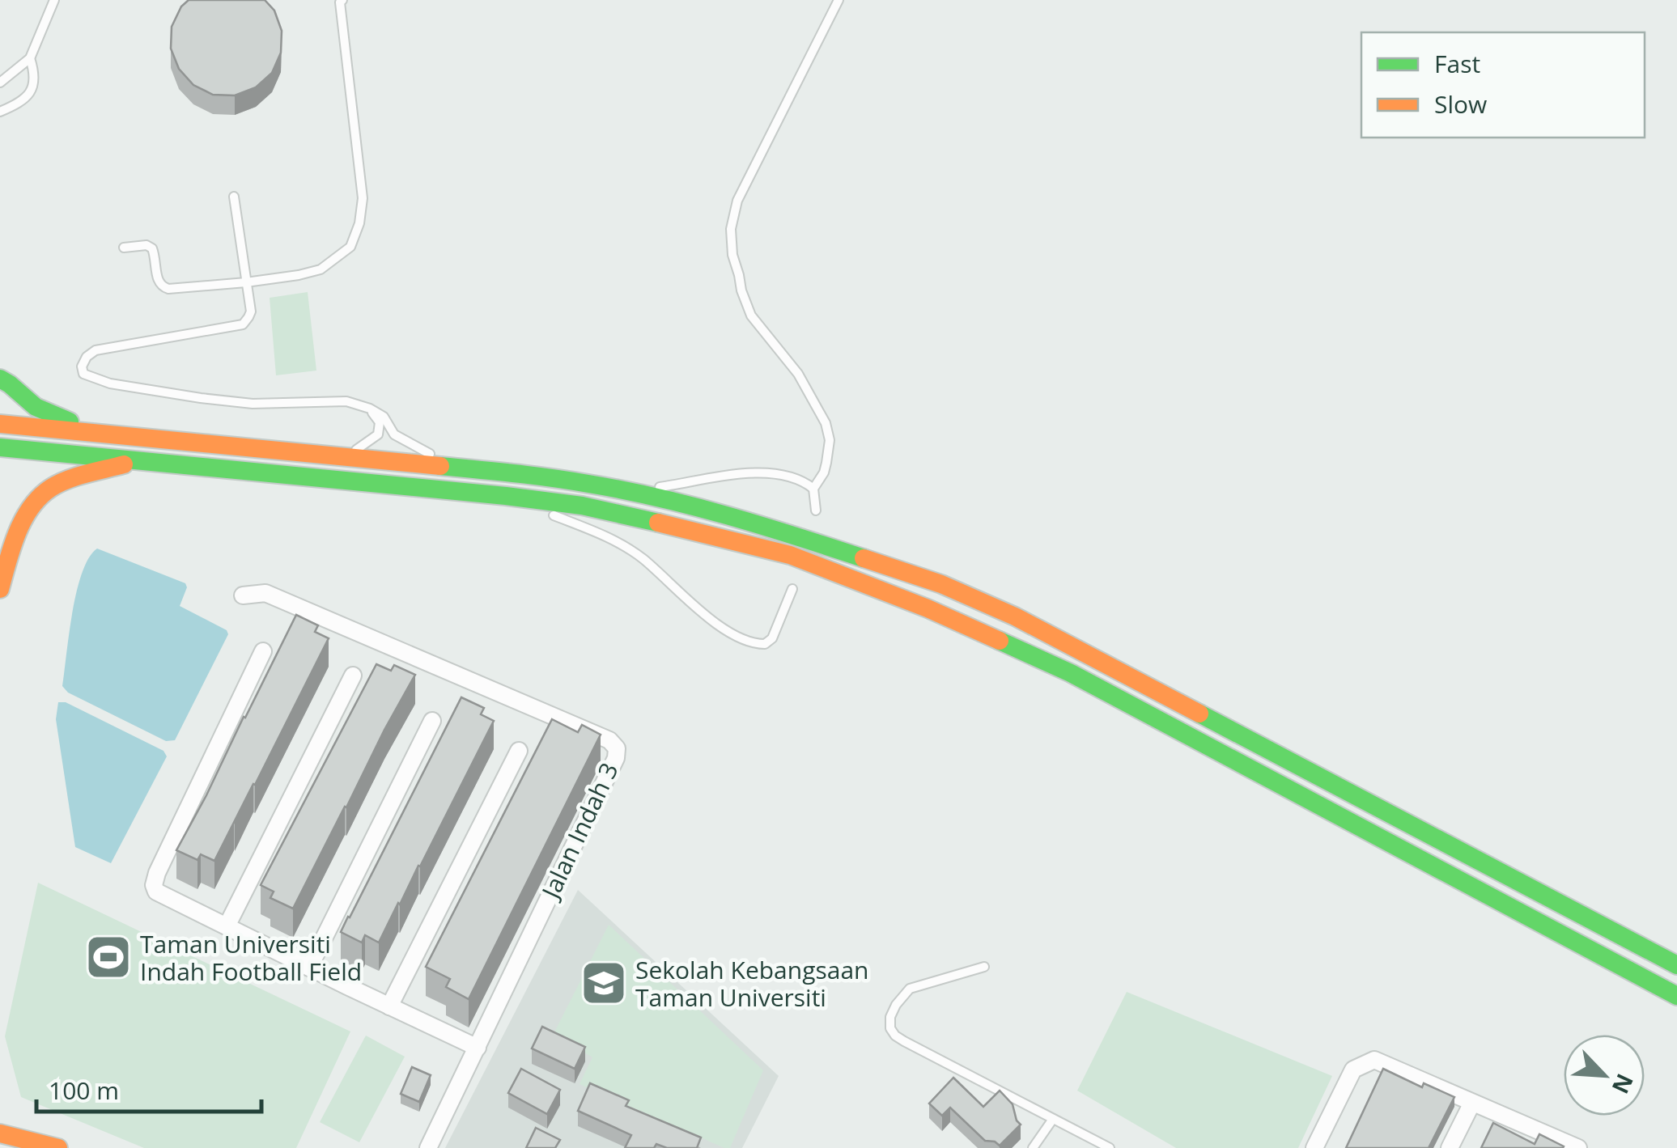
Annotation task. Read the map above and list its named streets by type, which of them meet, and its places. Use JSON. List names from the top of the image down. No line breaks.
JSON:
{"streets":{"street":["Jalan Indah 3"]},"places":{"sports":["Taman Universiti Indah Football Field"],"school or university":["Sekolah Kebangsaan Taman Universiti"]},"legend":["Fast","Slow"],"scale_bar":"100 m","north":"bottom right"}
